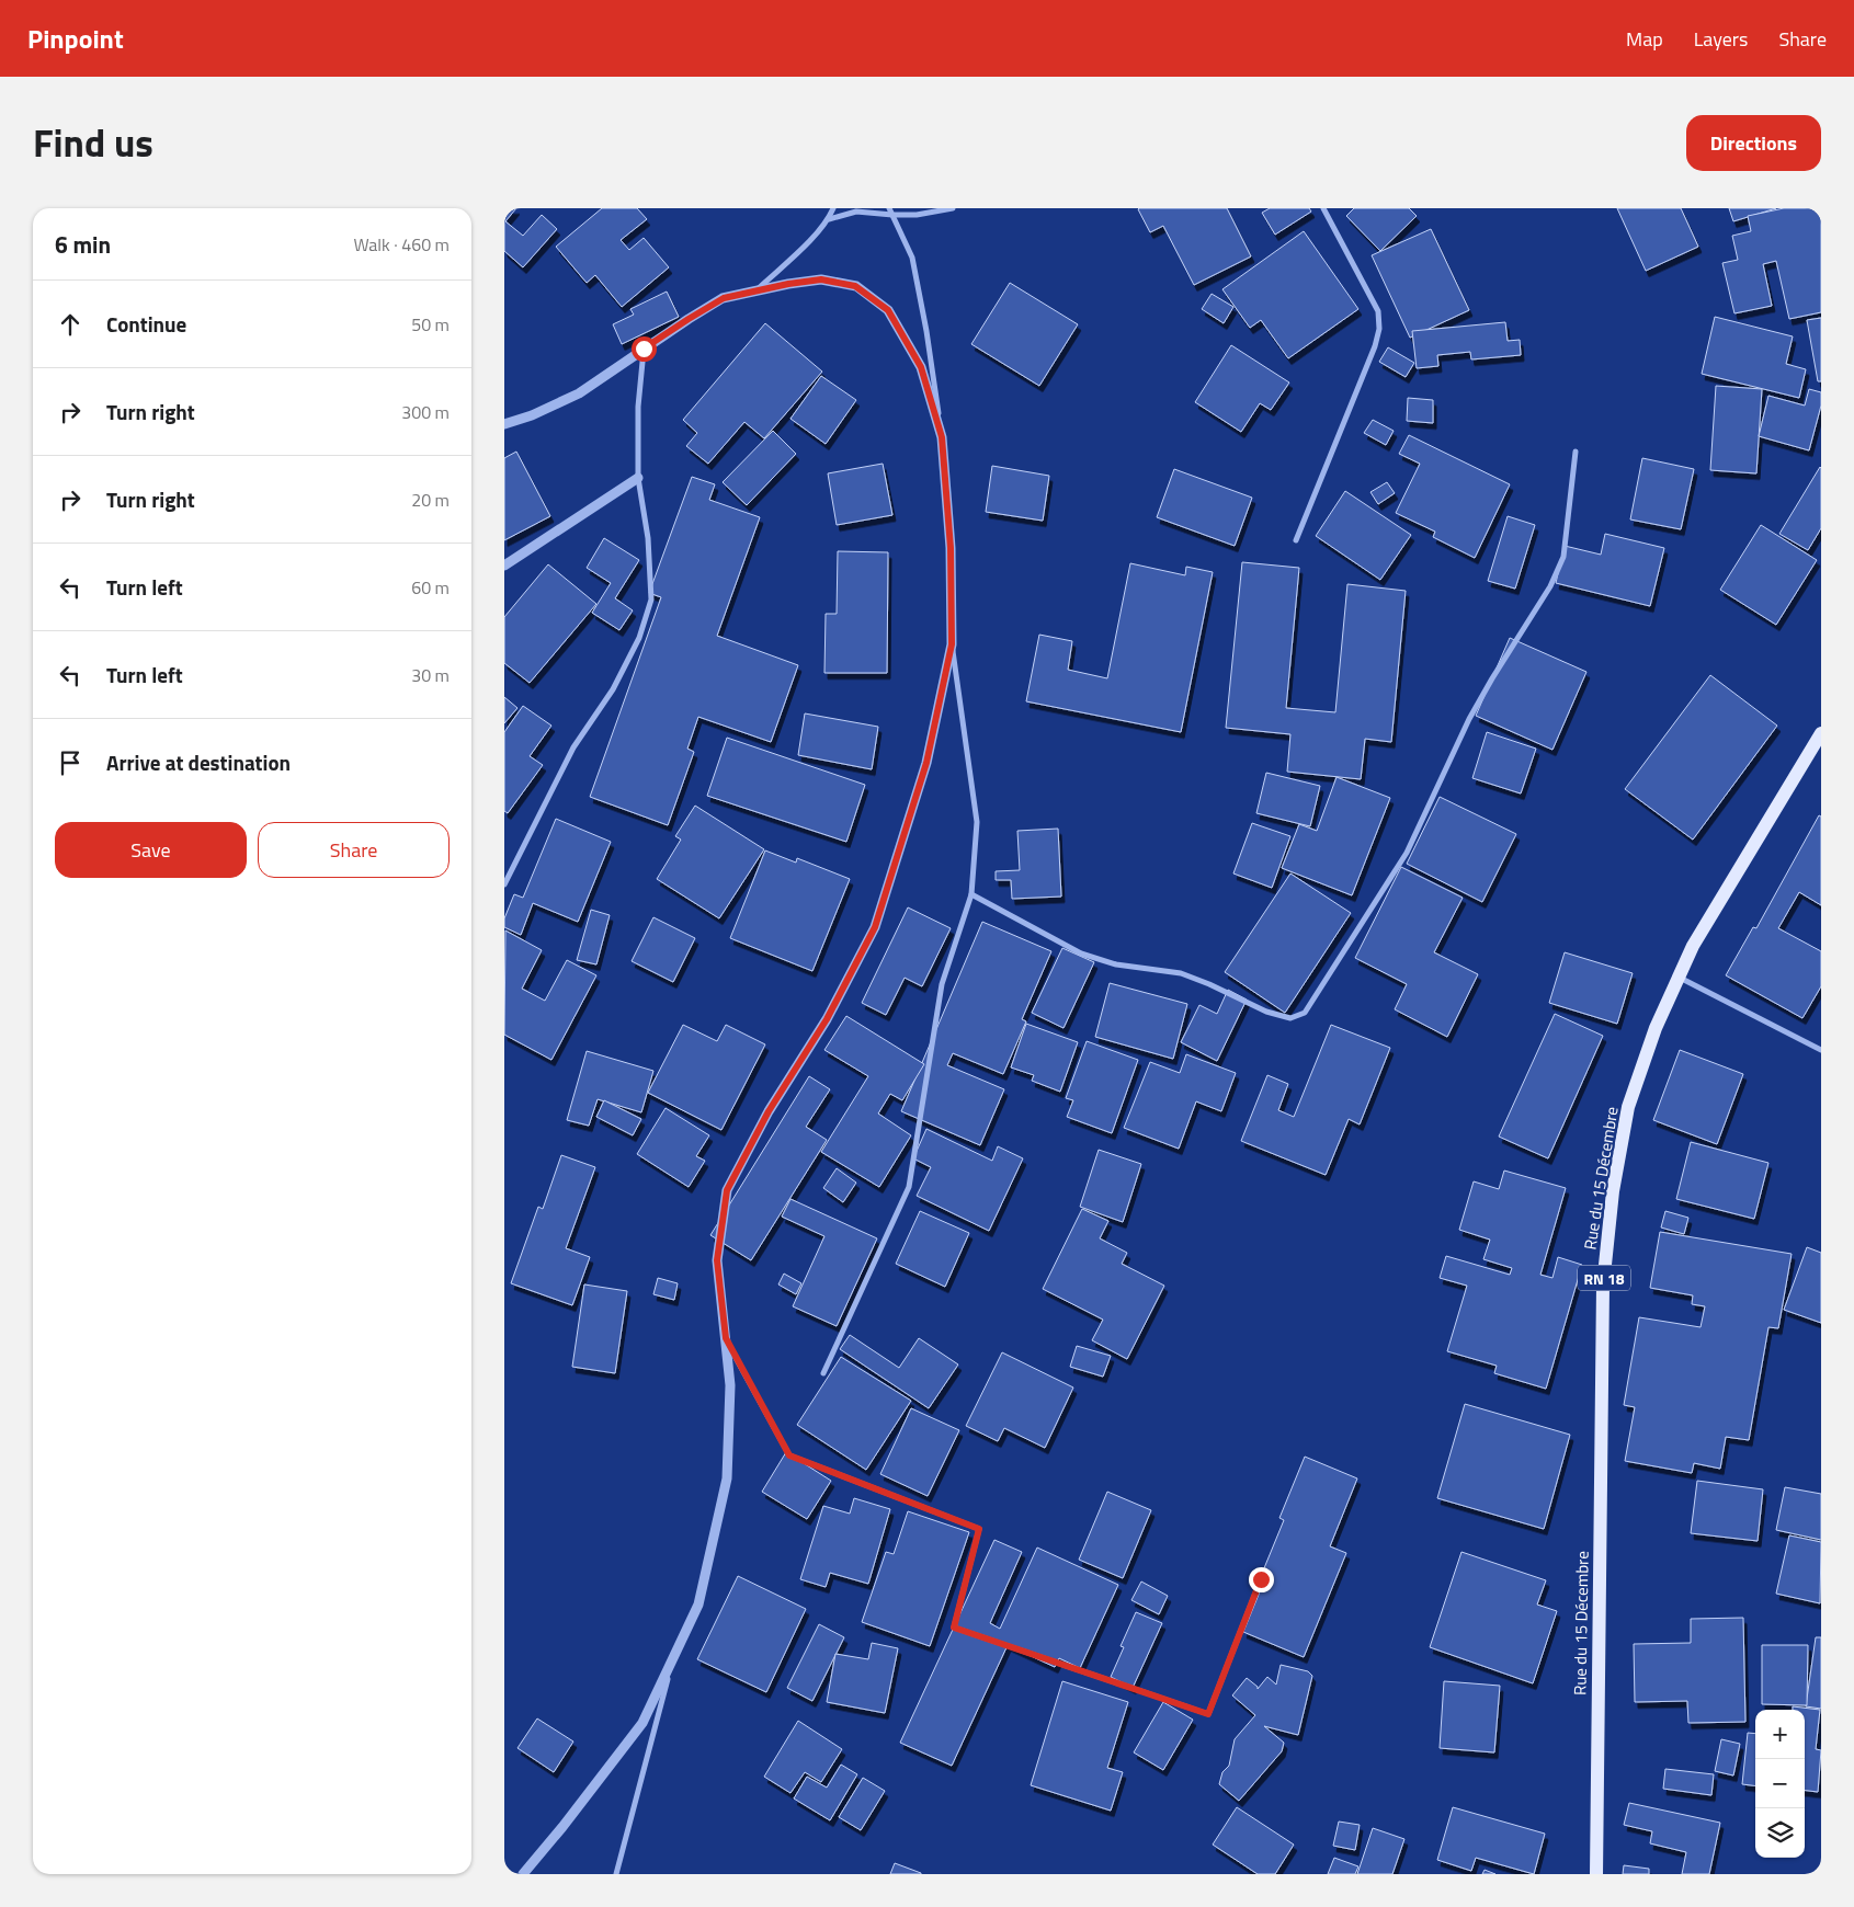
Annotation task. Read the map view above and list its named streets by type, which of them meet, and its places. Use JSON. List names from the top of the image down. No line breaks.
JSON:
{"streets":{"main road":["Rue du 15 Décembre","RN 18"]},"page":{"header":"Pinpoint","nav":["Map","Layers","Share"],"title":"Find us","buttons":["Directions",["Save","Share"]],"heading":["6 min","Walk · 460 m"],"list":[["Continue","50 m"],["Turn right","300 m"],["Turn right","20 m"],["Turn left","60 m"],["Turn left","30 m"],"Arrive at destination"],"map_buttons":["+","−"]}}
